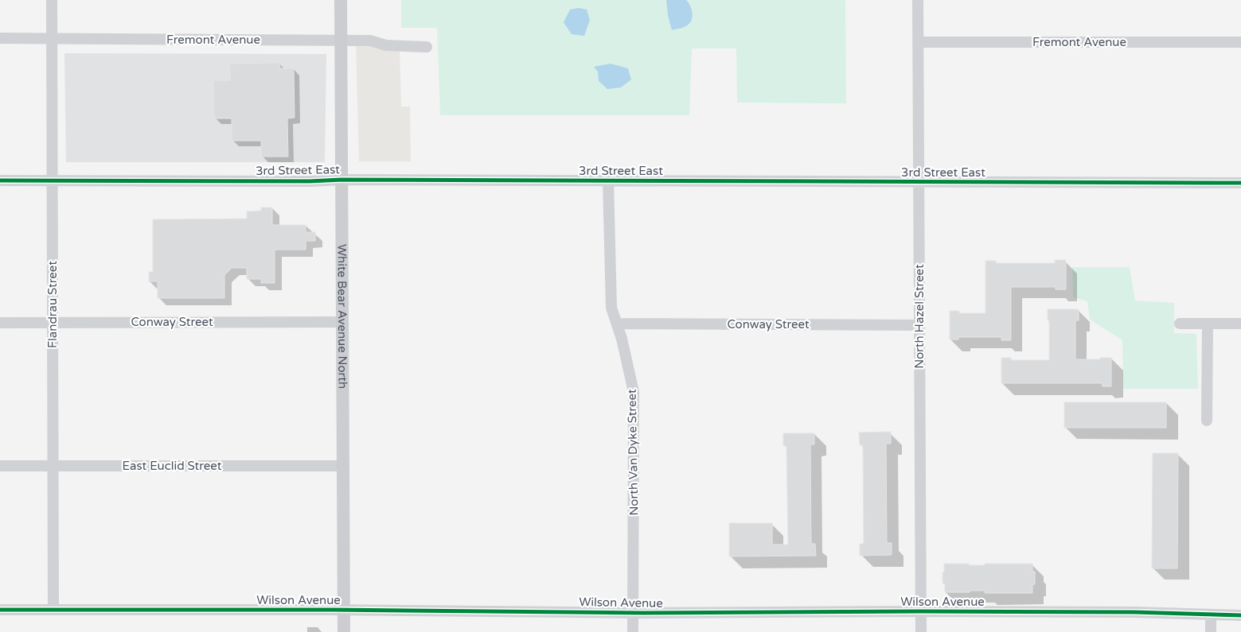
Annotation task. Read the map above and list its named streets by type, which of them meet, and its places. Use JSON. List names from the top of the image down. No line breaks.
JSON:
{"streets":{"main road":["White Bear Avenue North"],"street":["Fremont Avenue","3rd Street East","Flandrau Street","North Hazel Street","Conway Street","North Van Dyke Street","East Euclid Street","Wilson Avenue"]},"crossings":[["Fremont Avenue","Flandrau Street"],["Fremont Avenue","White Bear Avenue North"],["Fremont Avenue","North Hazel Street"],["3rd Street East","Flandrau Street"],["3rd Street East","White Bear Avenue North"],["3rd Street East","North Hazel Street"],["3rd Street East","North Van Dyke Street"],["Flandrau Street","Conway Street"],["Flandrau Street","East Euclid Street"],["Flandrau Street","Wilson Avenue"],["White Bear Avenue North","Conway Street"],["White Bear Avenue North","East Euclid Street"],["White Bear Avenue North","Wilson Avenue"],["North Hazel Street","Conway Street"],["North Hazel Street","Wilson Avenue"],["Conway Street","North Van Dyke Street"],["North Van Dyke Street","Wilson Avenue"]]}
